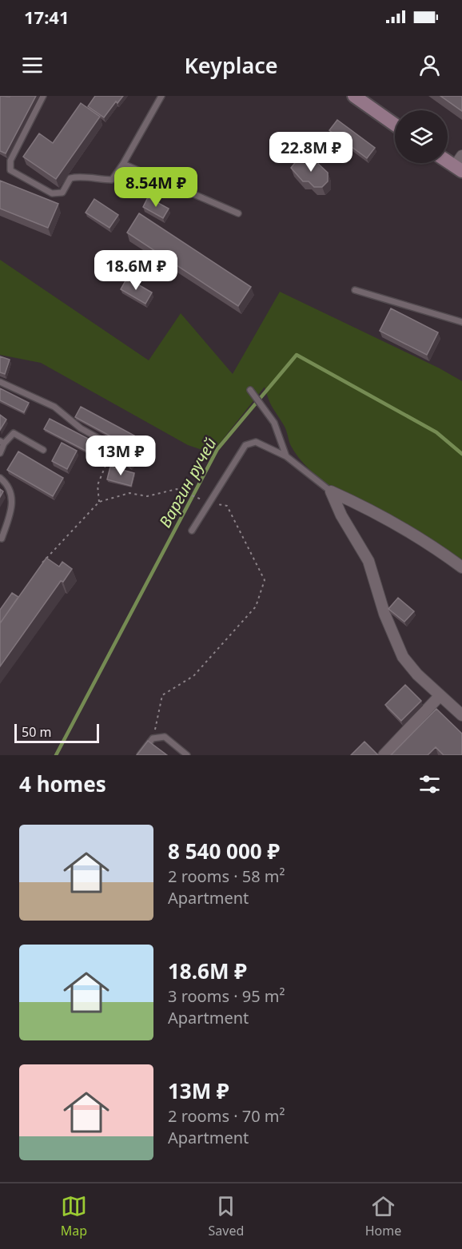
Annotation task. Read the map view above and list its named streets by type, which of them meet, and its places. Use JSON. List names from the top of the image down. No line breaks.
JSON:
{"water":["Варгин ручей"],"scale_bar":"50 m","page":{"status":"17:41","header":"Keyplace","price":["22.8M ₽","8.54M ₽","18.6M ₽","13M ₽"],"scale":"50 m","heading":"4 homes","list":[{"name":"8 540 000 ₽","note":"2 rooms · 58 m² · Apartment"},{"name":"18.6M ₽","note":"3 rooms · 95 m² · Apartment"},{"name":"13M ₽","note":"2 rooms · 70 m² · Apartment"}],"tabs":["Map","Saved","Home"]}}
